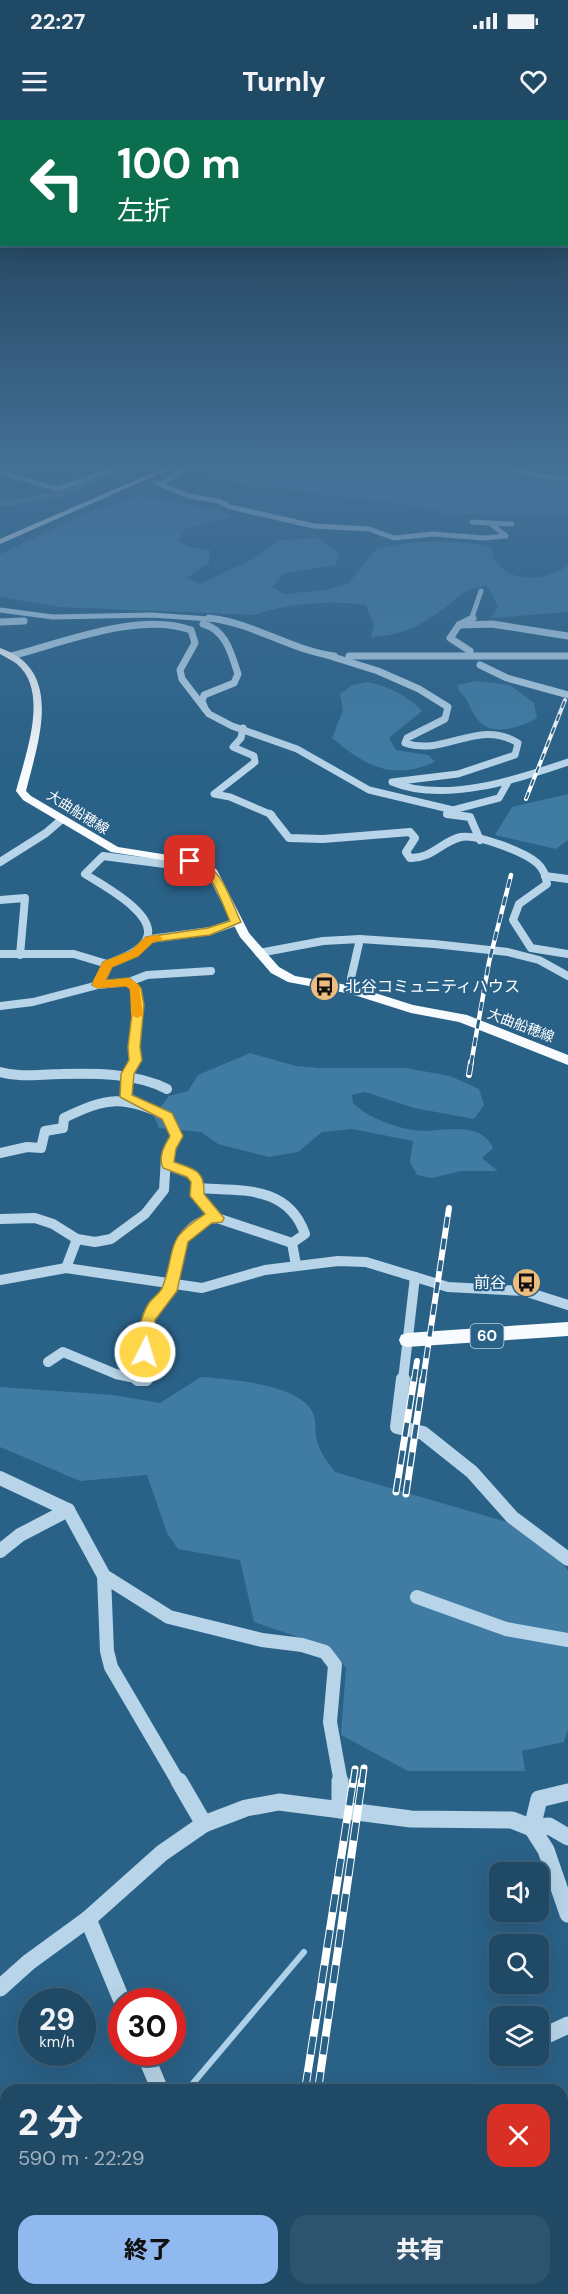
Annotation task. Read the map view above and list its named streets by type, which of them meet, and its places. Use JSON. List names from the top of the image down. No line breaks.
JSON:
{"streets":{"main road":["大曲船穂線","60"]},"places":{"bus stop":["北谷コミュニティハウス","前谷"]},"page":{"status":"22:27","header":"Turnly","turn":["100 m","左折"],"speed":"29 km/h","limit":"30","heading":["2 分","590 m · 22:29"],"buttons":["終了","共有"]}}
